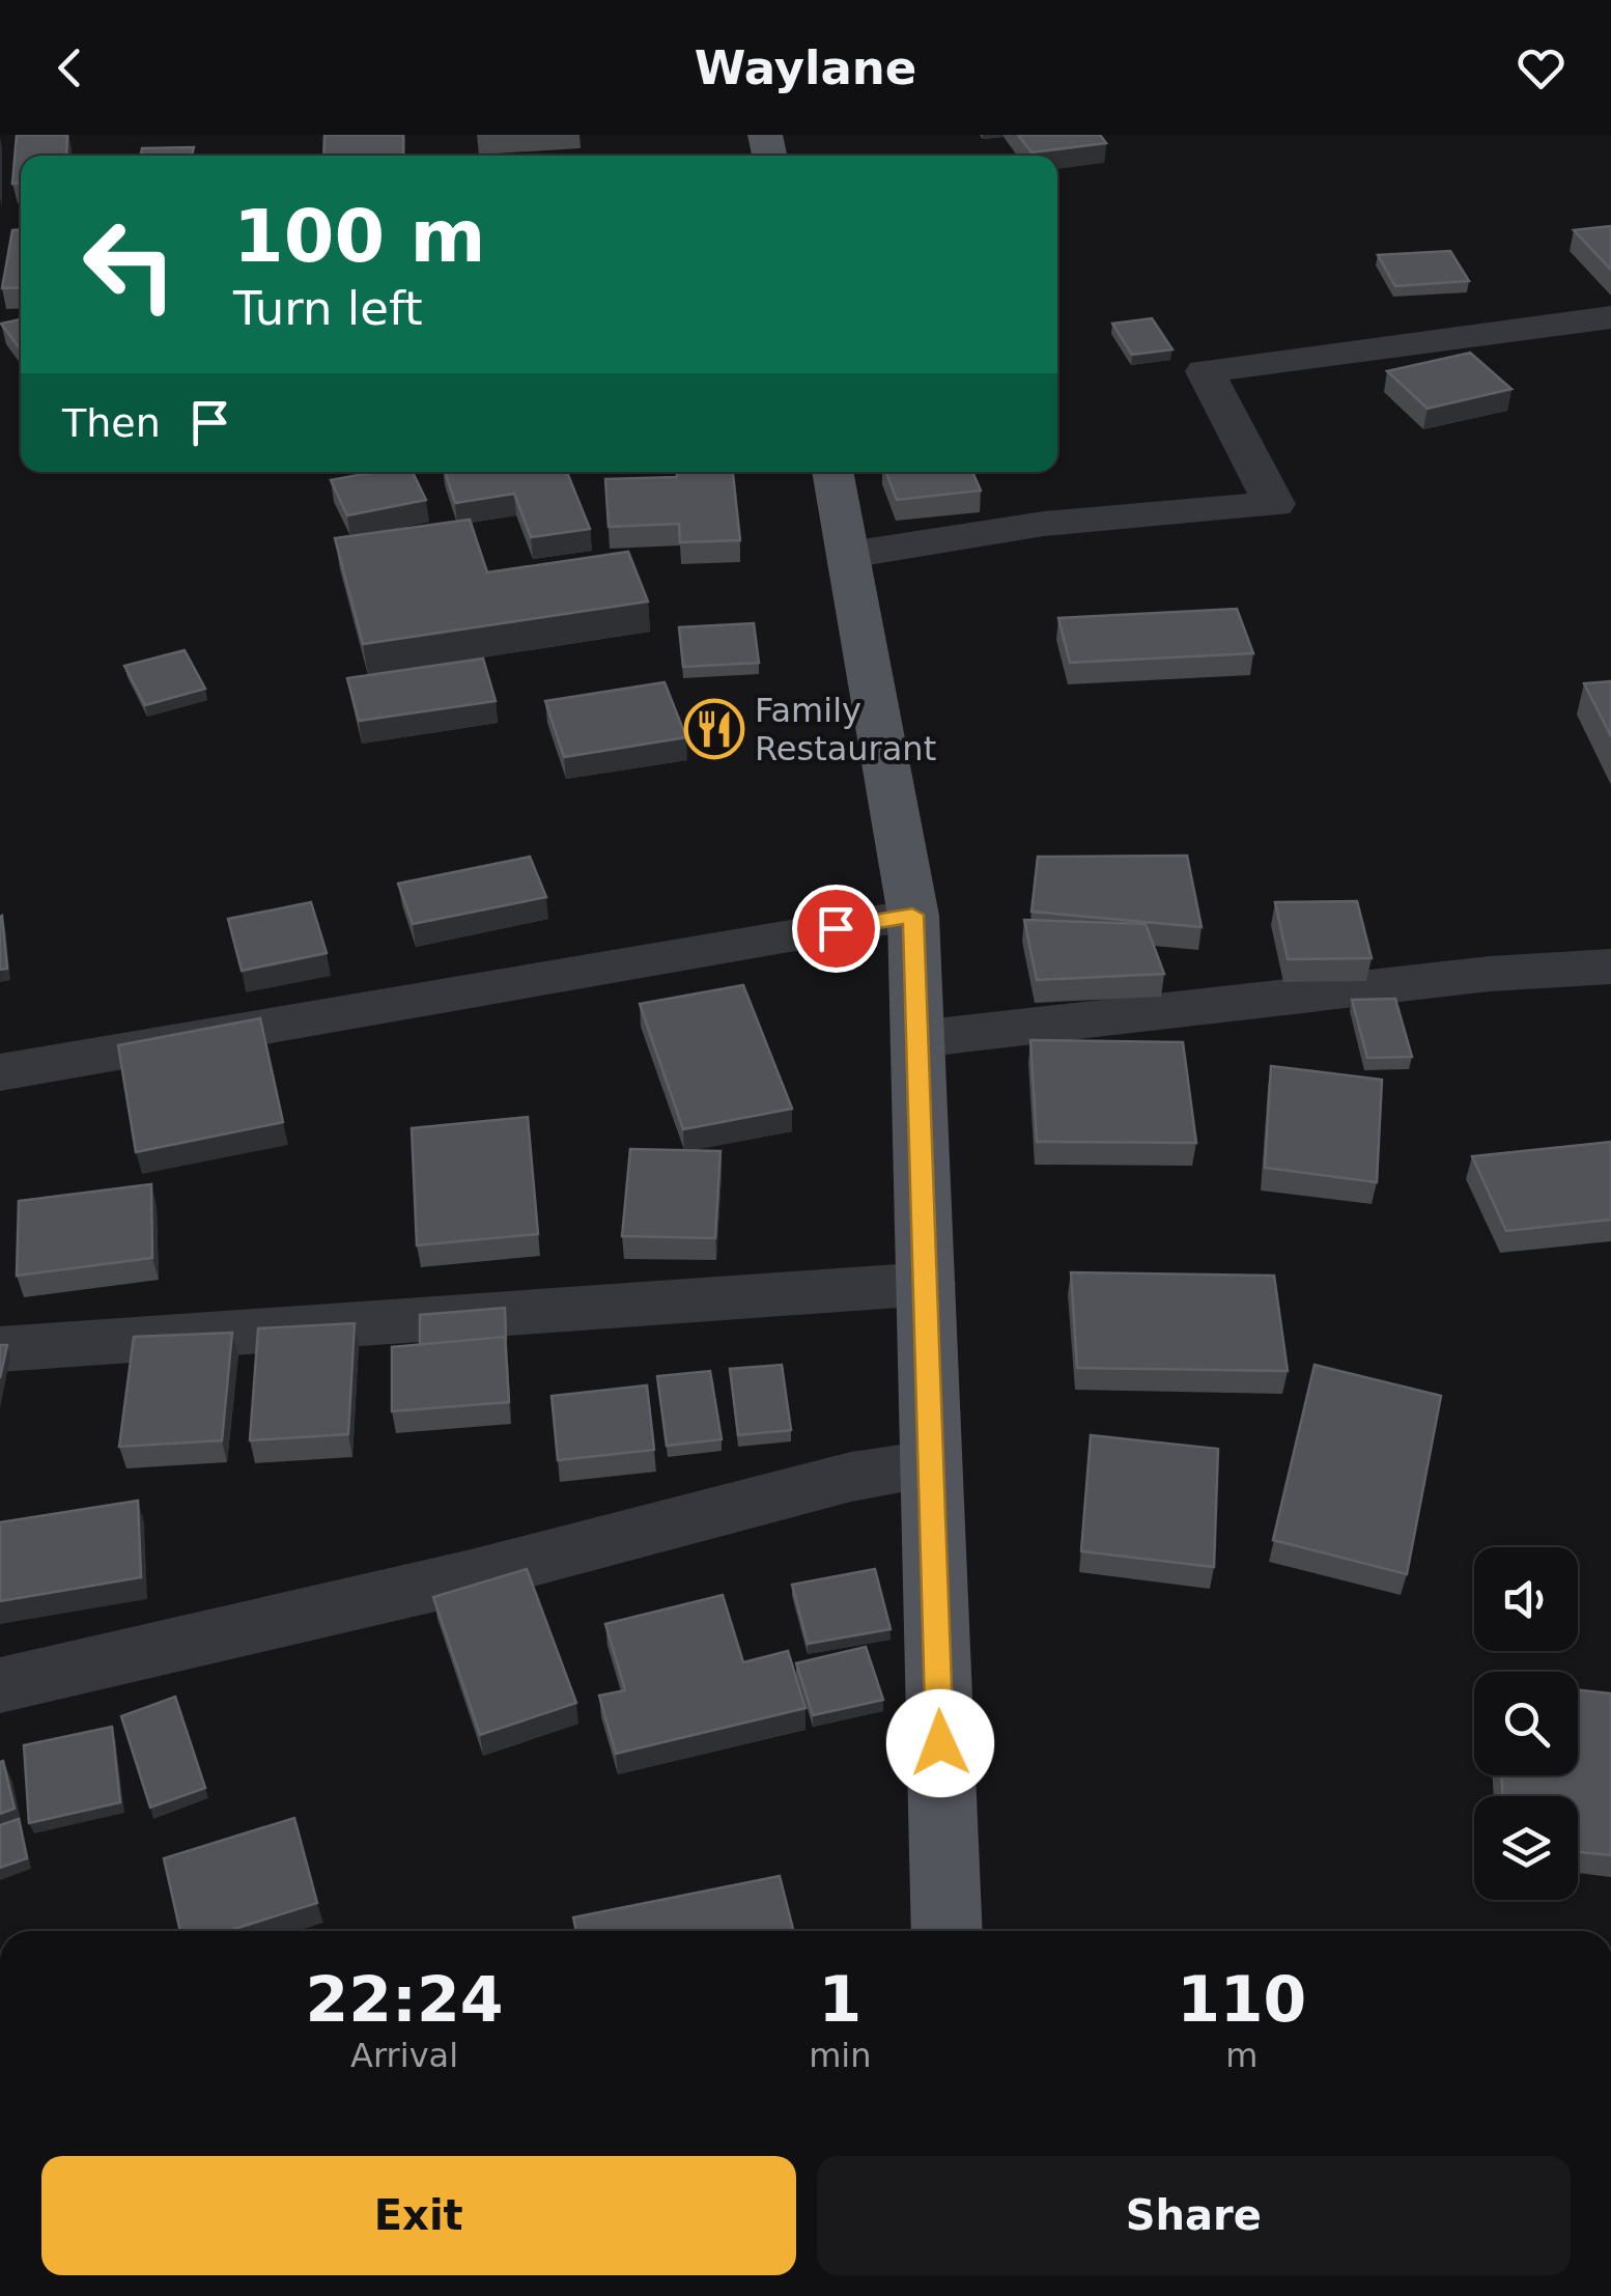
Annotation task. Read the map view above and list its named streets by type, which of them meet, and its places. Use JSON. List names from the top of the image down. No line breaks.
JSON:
{"places":{"restaurant":["Family Restaurant"]},"page":{"header":"Waylane","turn":["100 m","Turn left"],"then":"Then","eta":["22:24","Arrival","1","min","110","m"],"buttons":["Exit","Share"]}}
